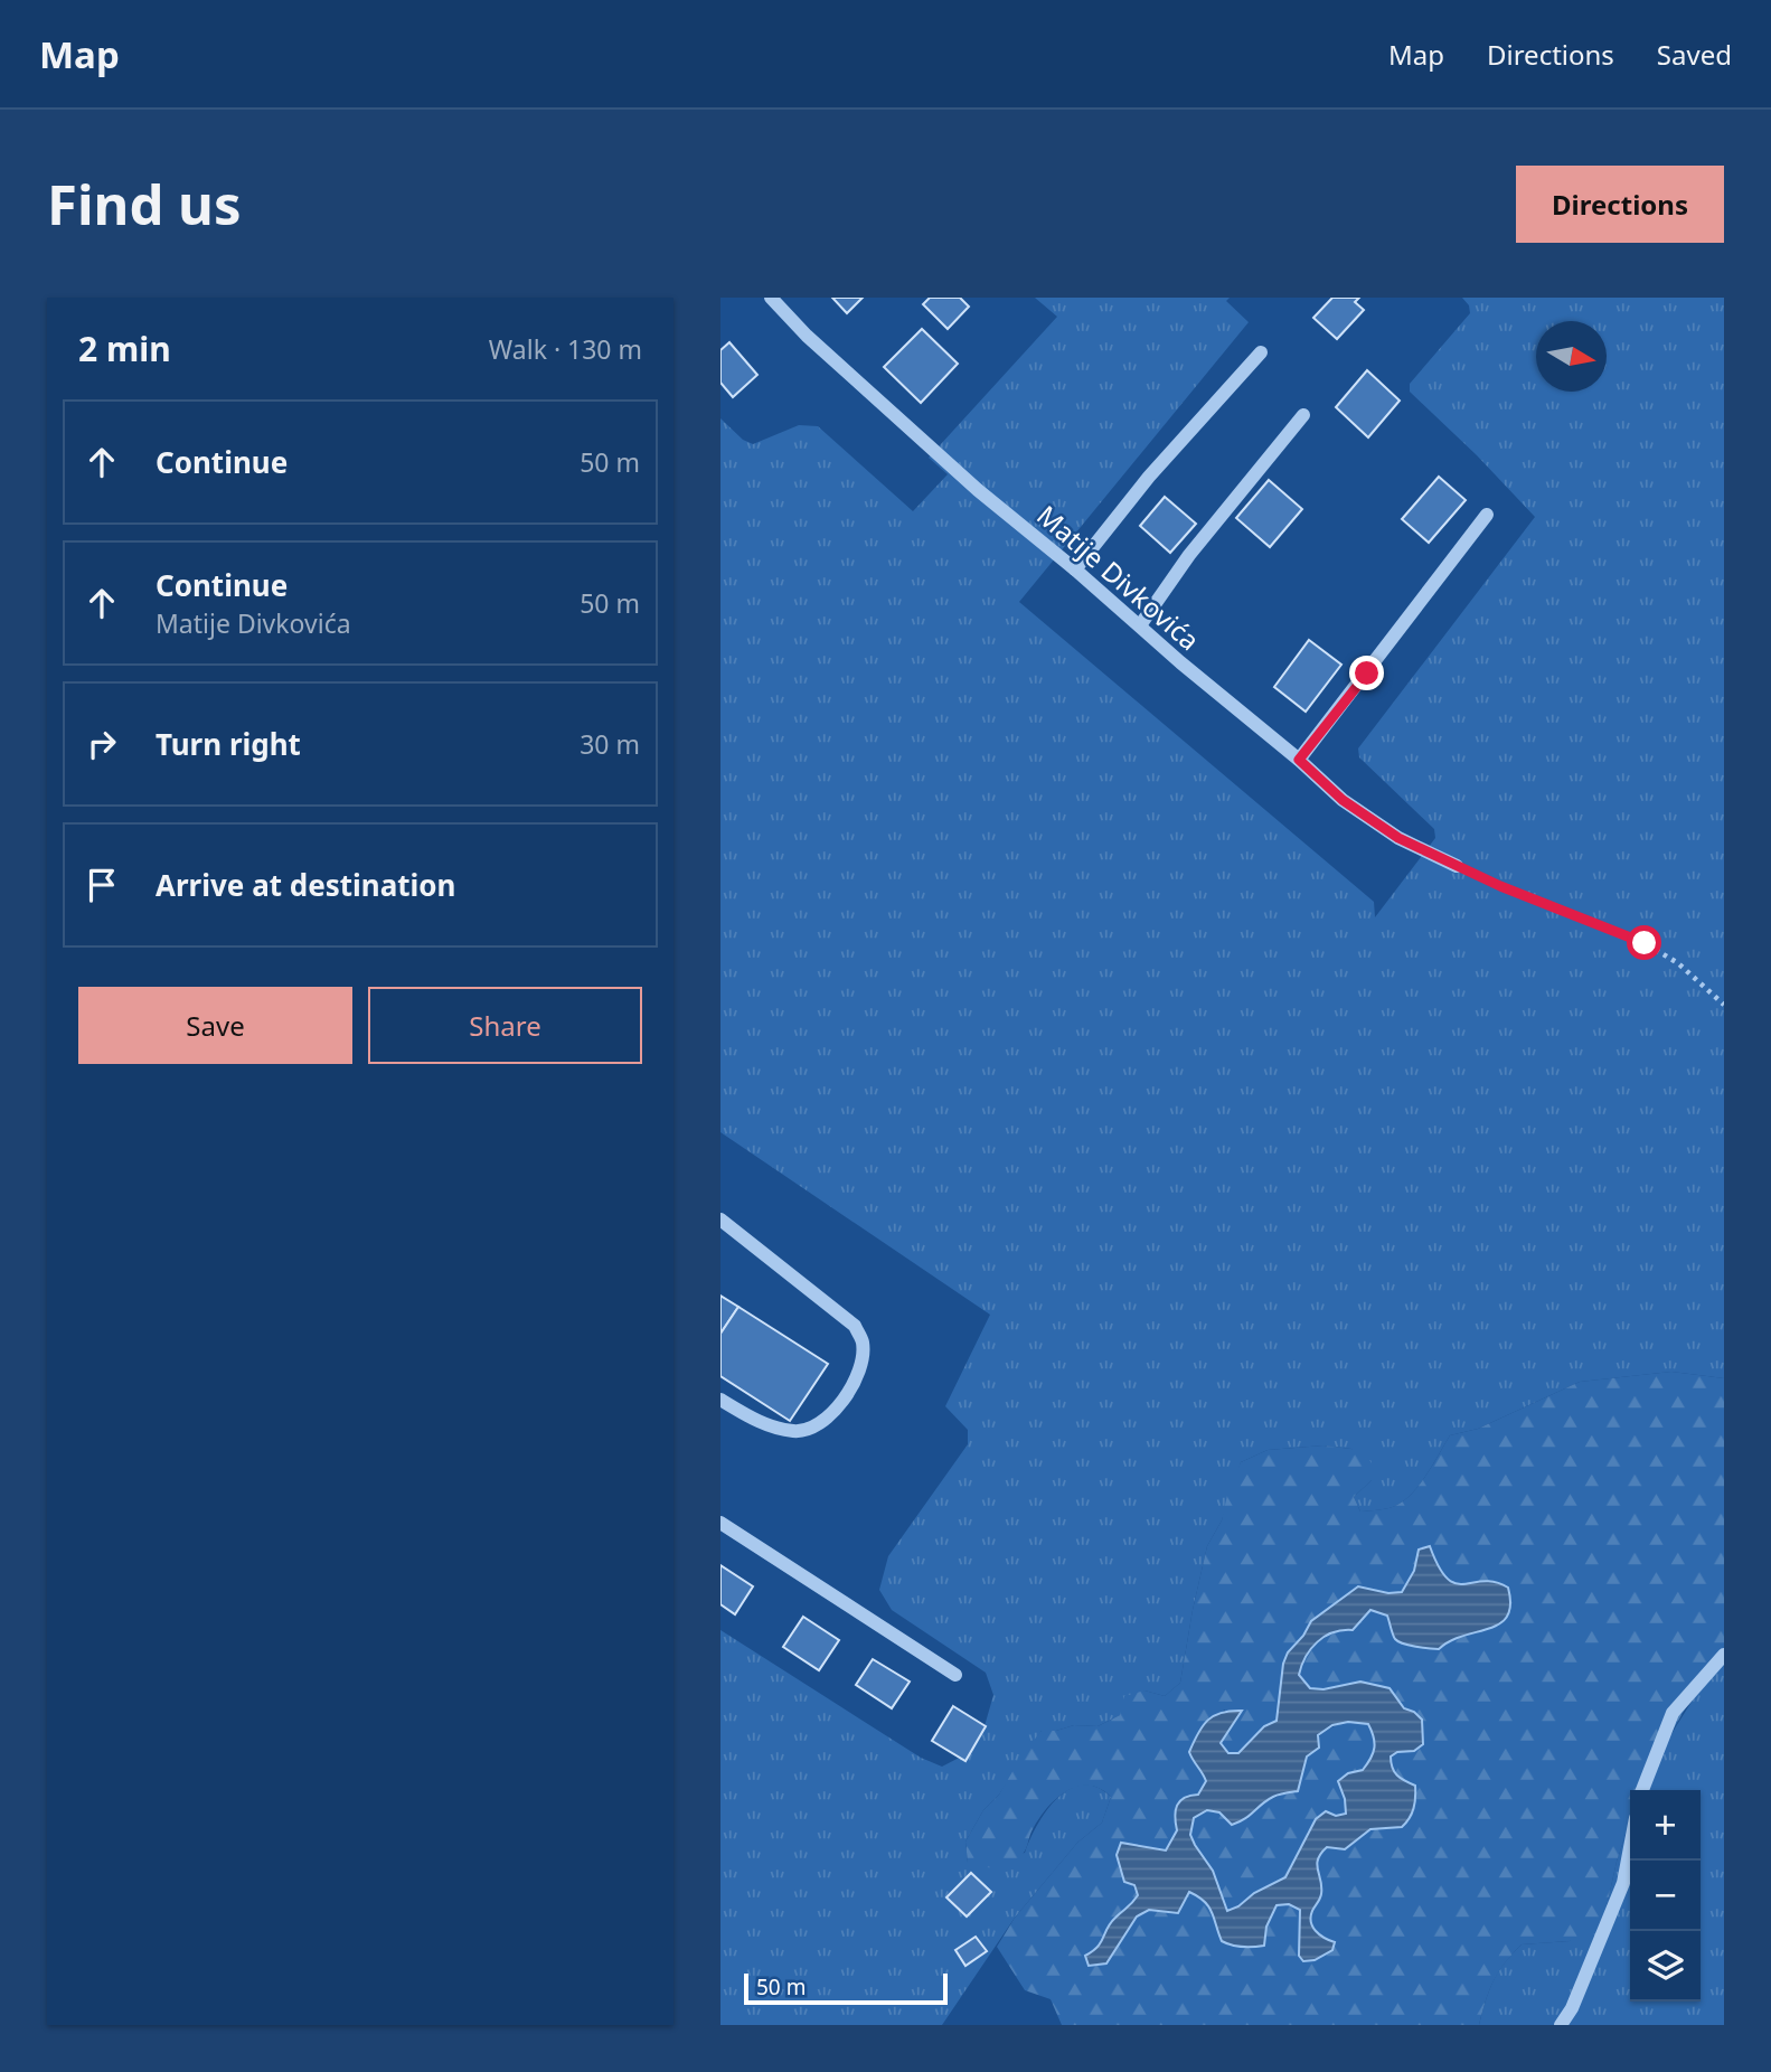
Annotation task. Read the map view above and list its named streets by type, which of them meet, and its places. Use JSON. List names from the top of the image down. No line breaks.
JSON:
{"streets":{"street":["Matije Divkovića"]},"scale_bar":"50 m","north":"right","page":{"header":"Map","nav":["Map","Directions","Saved"],"buttons":["Directions",["Save","Share"]],"title":"Find us","heading":["2 min","Walk · 130 m"],"list":[["Continue","50 m"],["Continue","Matije Divkovića","50 m"],["Turn right","30 m"],"Arrive at destination"],"map_buttons":["+","−"],"scale":"50 m"}}
